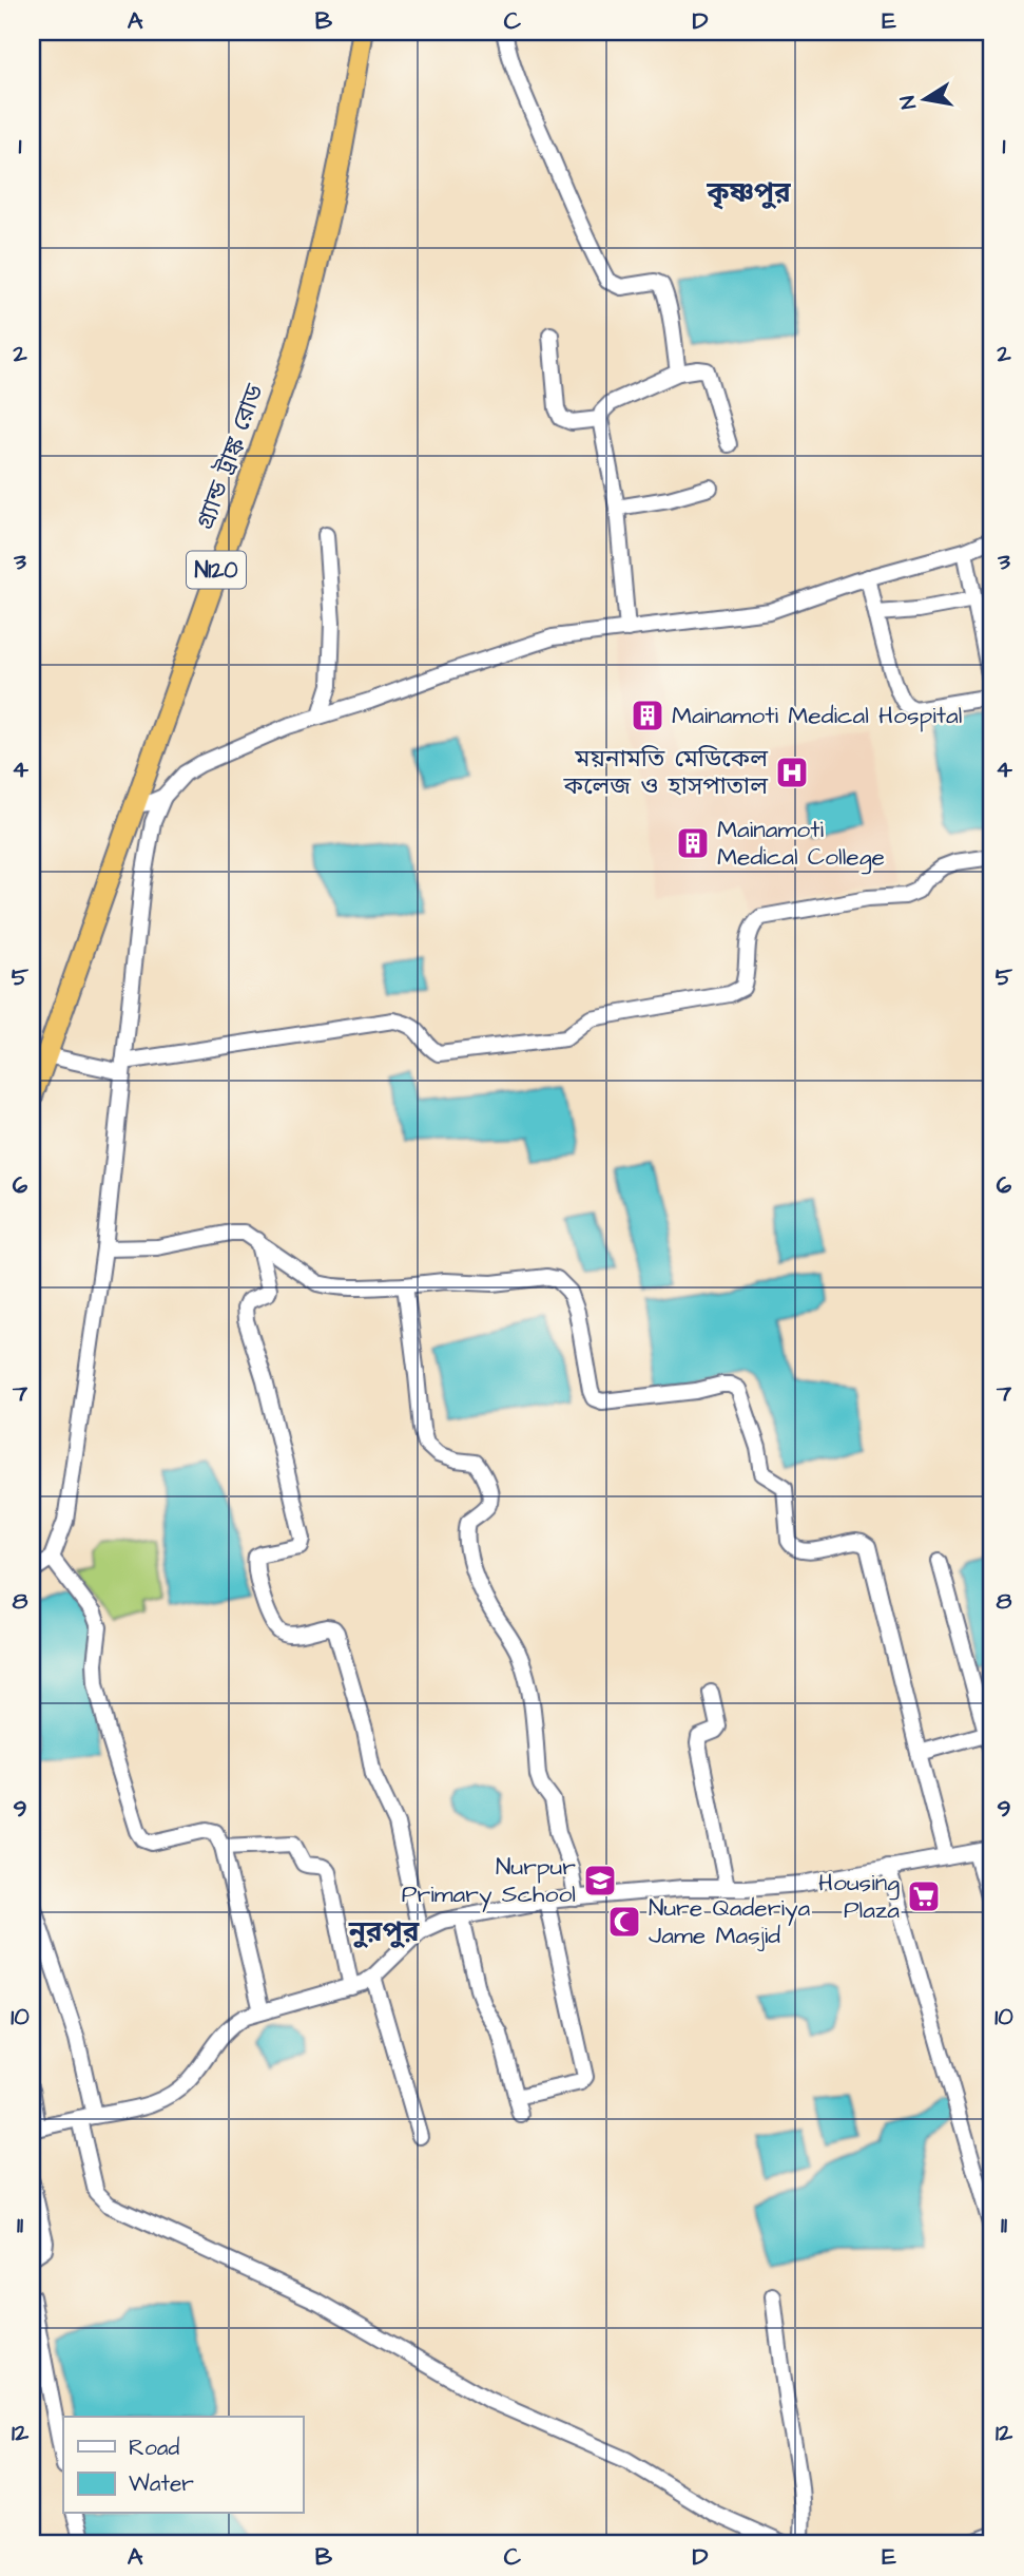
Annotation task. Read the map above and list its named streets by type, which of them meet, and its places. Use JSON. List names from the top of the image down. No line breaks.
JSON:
{"streets":{"highway":["গ্র্যান্ড ট্রাঙ্ক রোড","N120"]},"districts":["কৃষ্ণপুর","নুরপুর"],"places":{"building":["Mainamoti Medical Hospital","Mainamoti Medical College"],"hospital":["ময়নামতি মেডিকেল কলেজ ও হাসপাতাল"],"school or university":["Nurpur Primary School"],"supermarket":["Housing Plaza"],"mosque":["Nure Qaderiya Jame Masjid"]},"legend":["Road","Water"],"north":"left","grid":{"columns":["A","B","C","D","E"],"rows":["1","2","3","4","5","6","7","8","9","10","11","12"]}}
